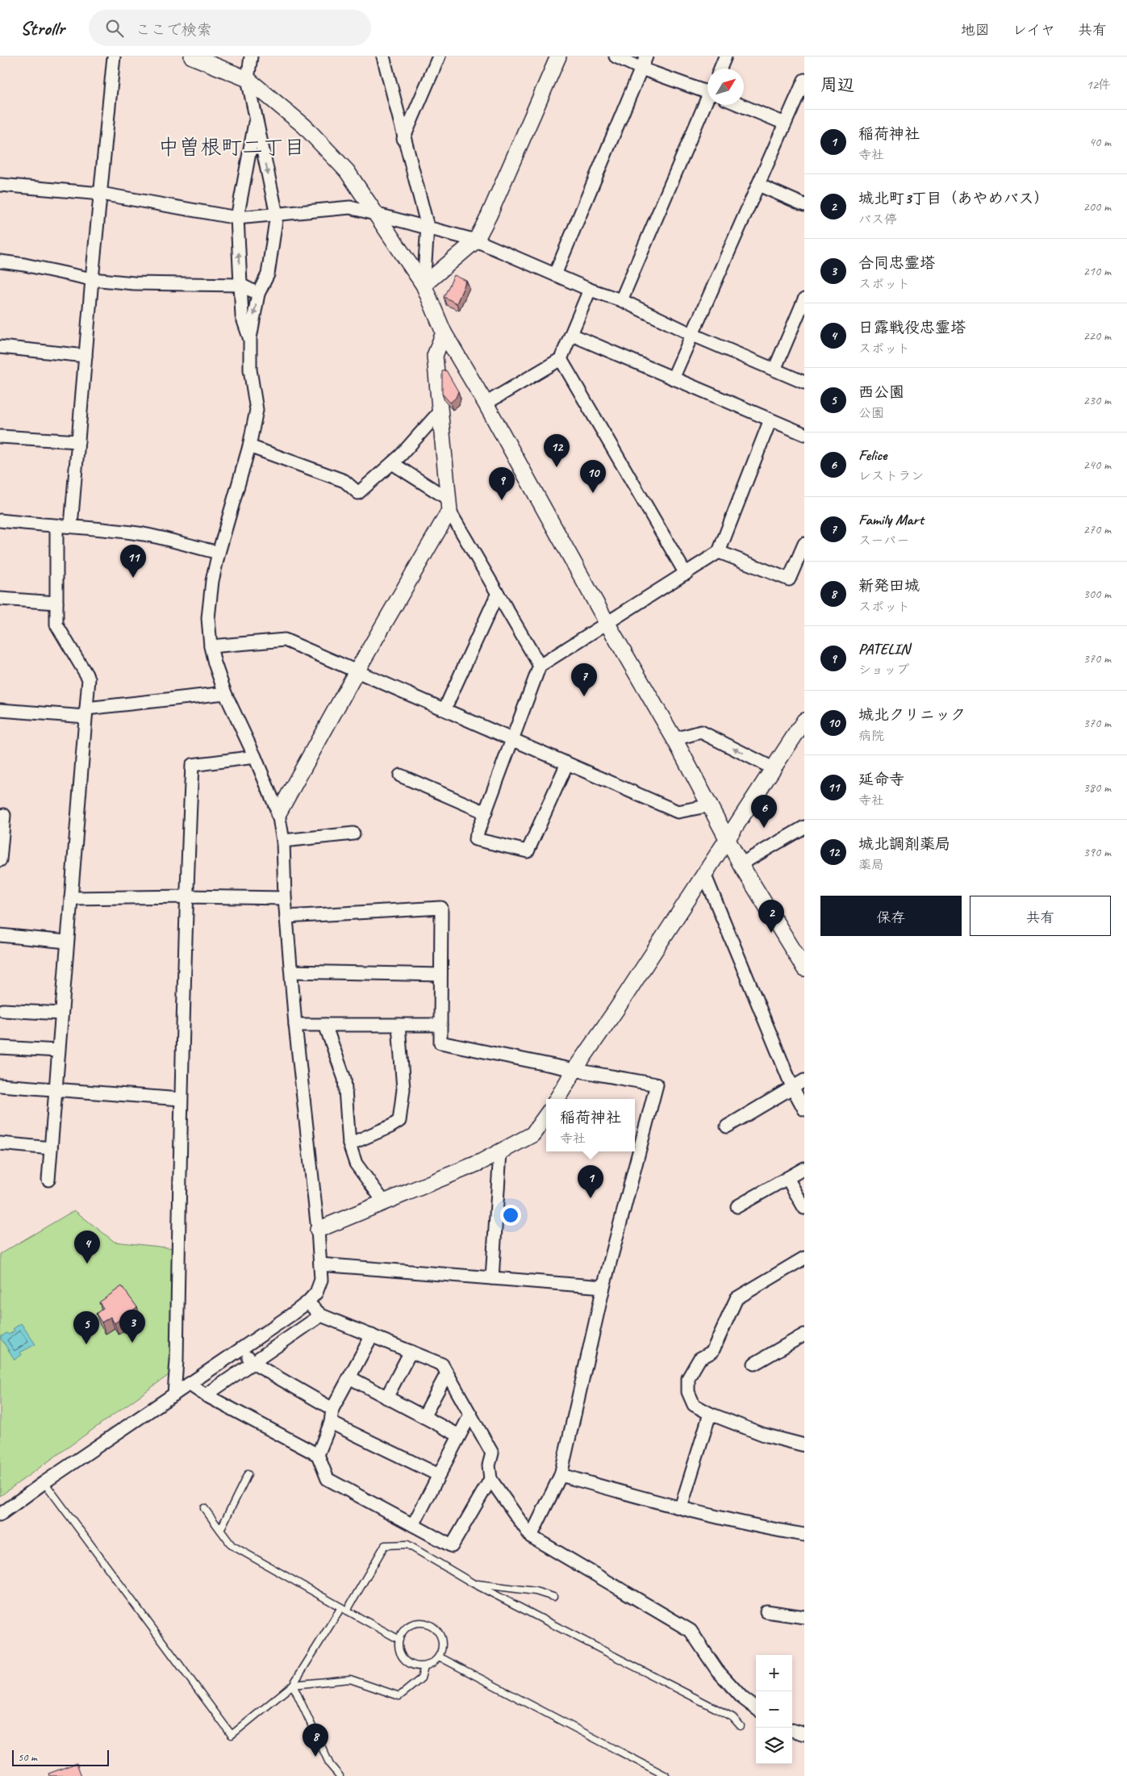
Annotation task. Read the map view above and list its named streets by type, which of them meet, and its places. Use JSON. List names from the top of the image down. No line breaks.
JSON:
{"districts":["中曽根町二丁目"],"scale_bar":"50 m","north":"top right","page":{"header":"Strollr","search":"ここで検索","nav":["地図","レイヤ","共有"],"heading":["周辺","12件"],"list":[{"mark":"1","name":"稲荷神社","note":"寺社","value":"40 m"},{"mark":"2","name":"城北町3丁目（あやめバス）","note":"バス停","value":"200 m"},{"mark":"3","name":"合同忠霊塔","note":"スポット","value":"210 m"},{"mark":"4","name":"日露戦役忠霊塔","note":"スポット","value":"220 m"},{"mark":"5","name":"西公園","note":"公園","value":"230 m"},{"mark":"6","name":"Felice","note":"レストラン","value":"240 m"},{"mark":"7","name":"Family Mart","note":"スーパー","value":"270 m"},{"mark":"8","name":"新発田城","note":"スポット","value":"300 m"},{"mark":"9","name":"PATELIN","note":"ショップ","value":"370 m"},{"mark":"10","name":"城北クリニック","note":"病院","value":"370 m"},{"mark":"11","name":"延命寺","note":"寺社","value":"380 m"},{"mark":"12","name":"城北調剤薬局","note":"薬局","value":"390 m"}],"pins":["12","10","9","11","7","6","2","1","4","3","5","8"],"buttons":["保存","共有"],"popup":["稲荷神社","寺社"],"map_buttons":["+","−"],"scale":"50 m"}}
